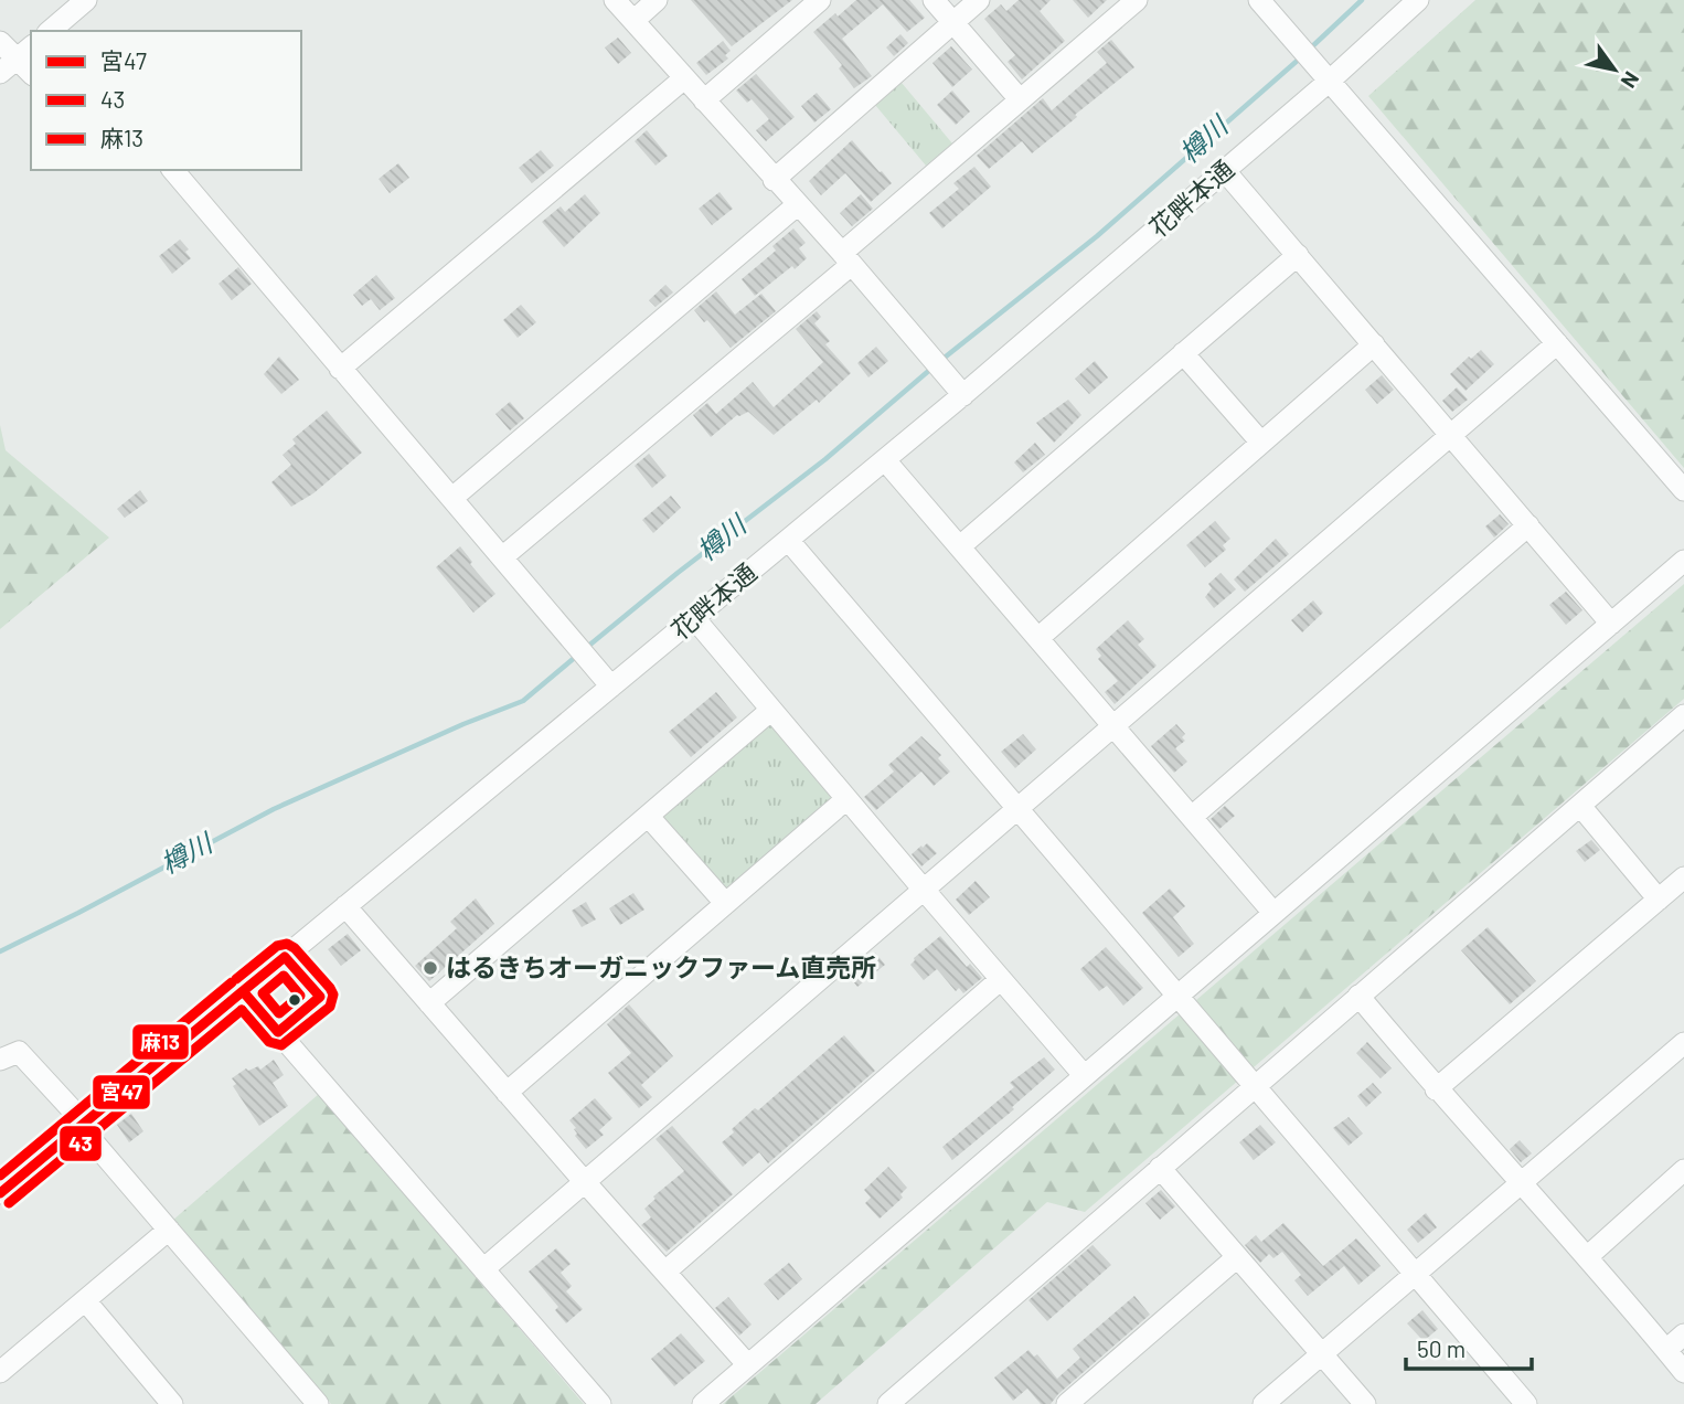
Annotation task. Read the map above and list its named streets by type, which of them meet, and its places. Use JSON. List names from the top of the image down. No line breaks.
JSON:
{"streets":{"street":["花畔本通"]},"water":["樽川"],"places":["はるきちオーガニックファーム直売所"],"lines":["transit line 麻13","transit line 宮47","transit line 43"],"legend":["宮47","43","麻13"],"scale_bar":"50 m","north":"bottom right"}
